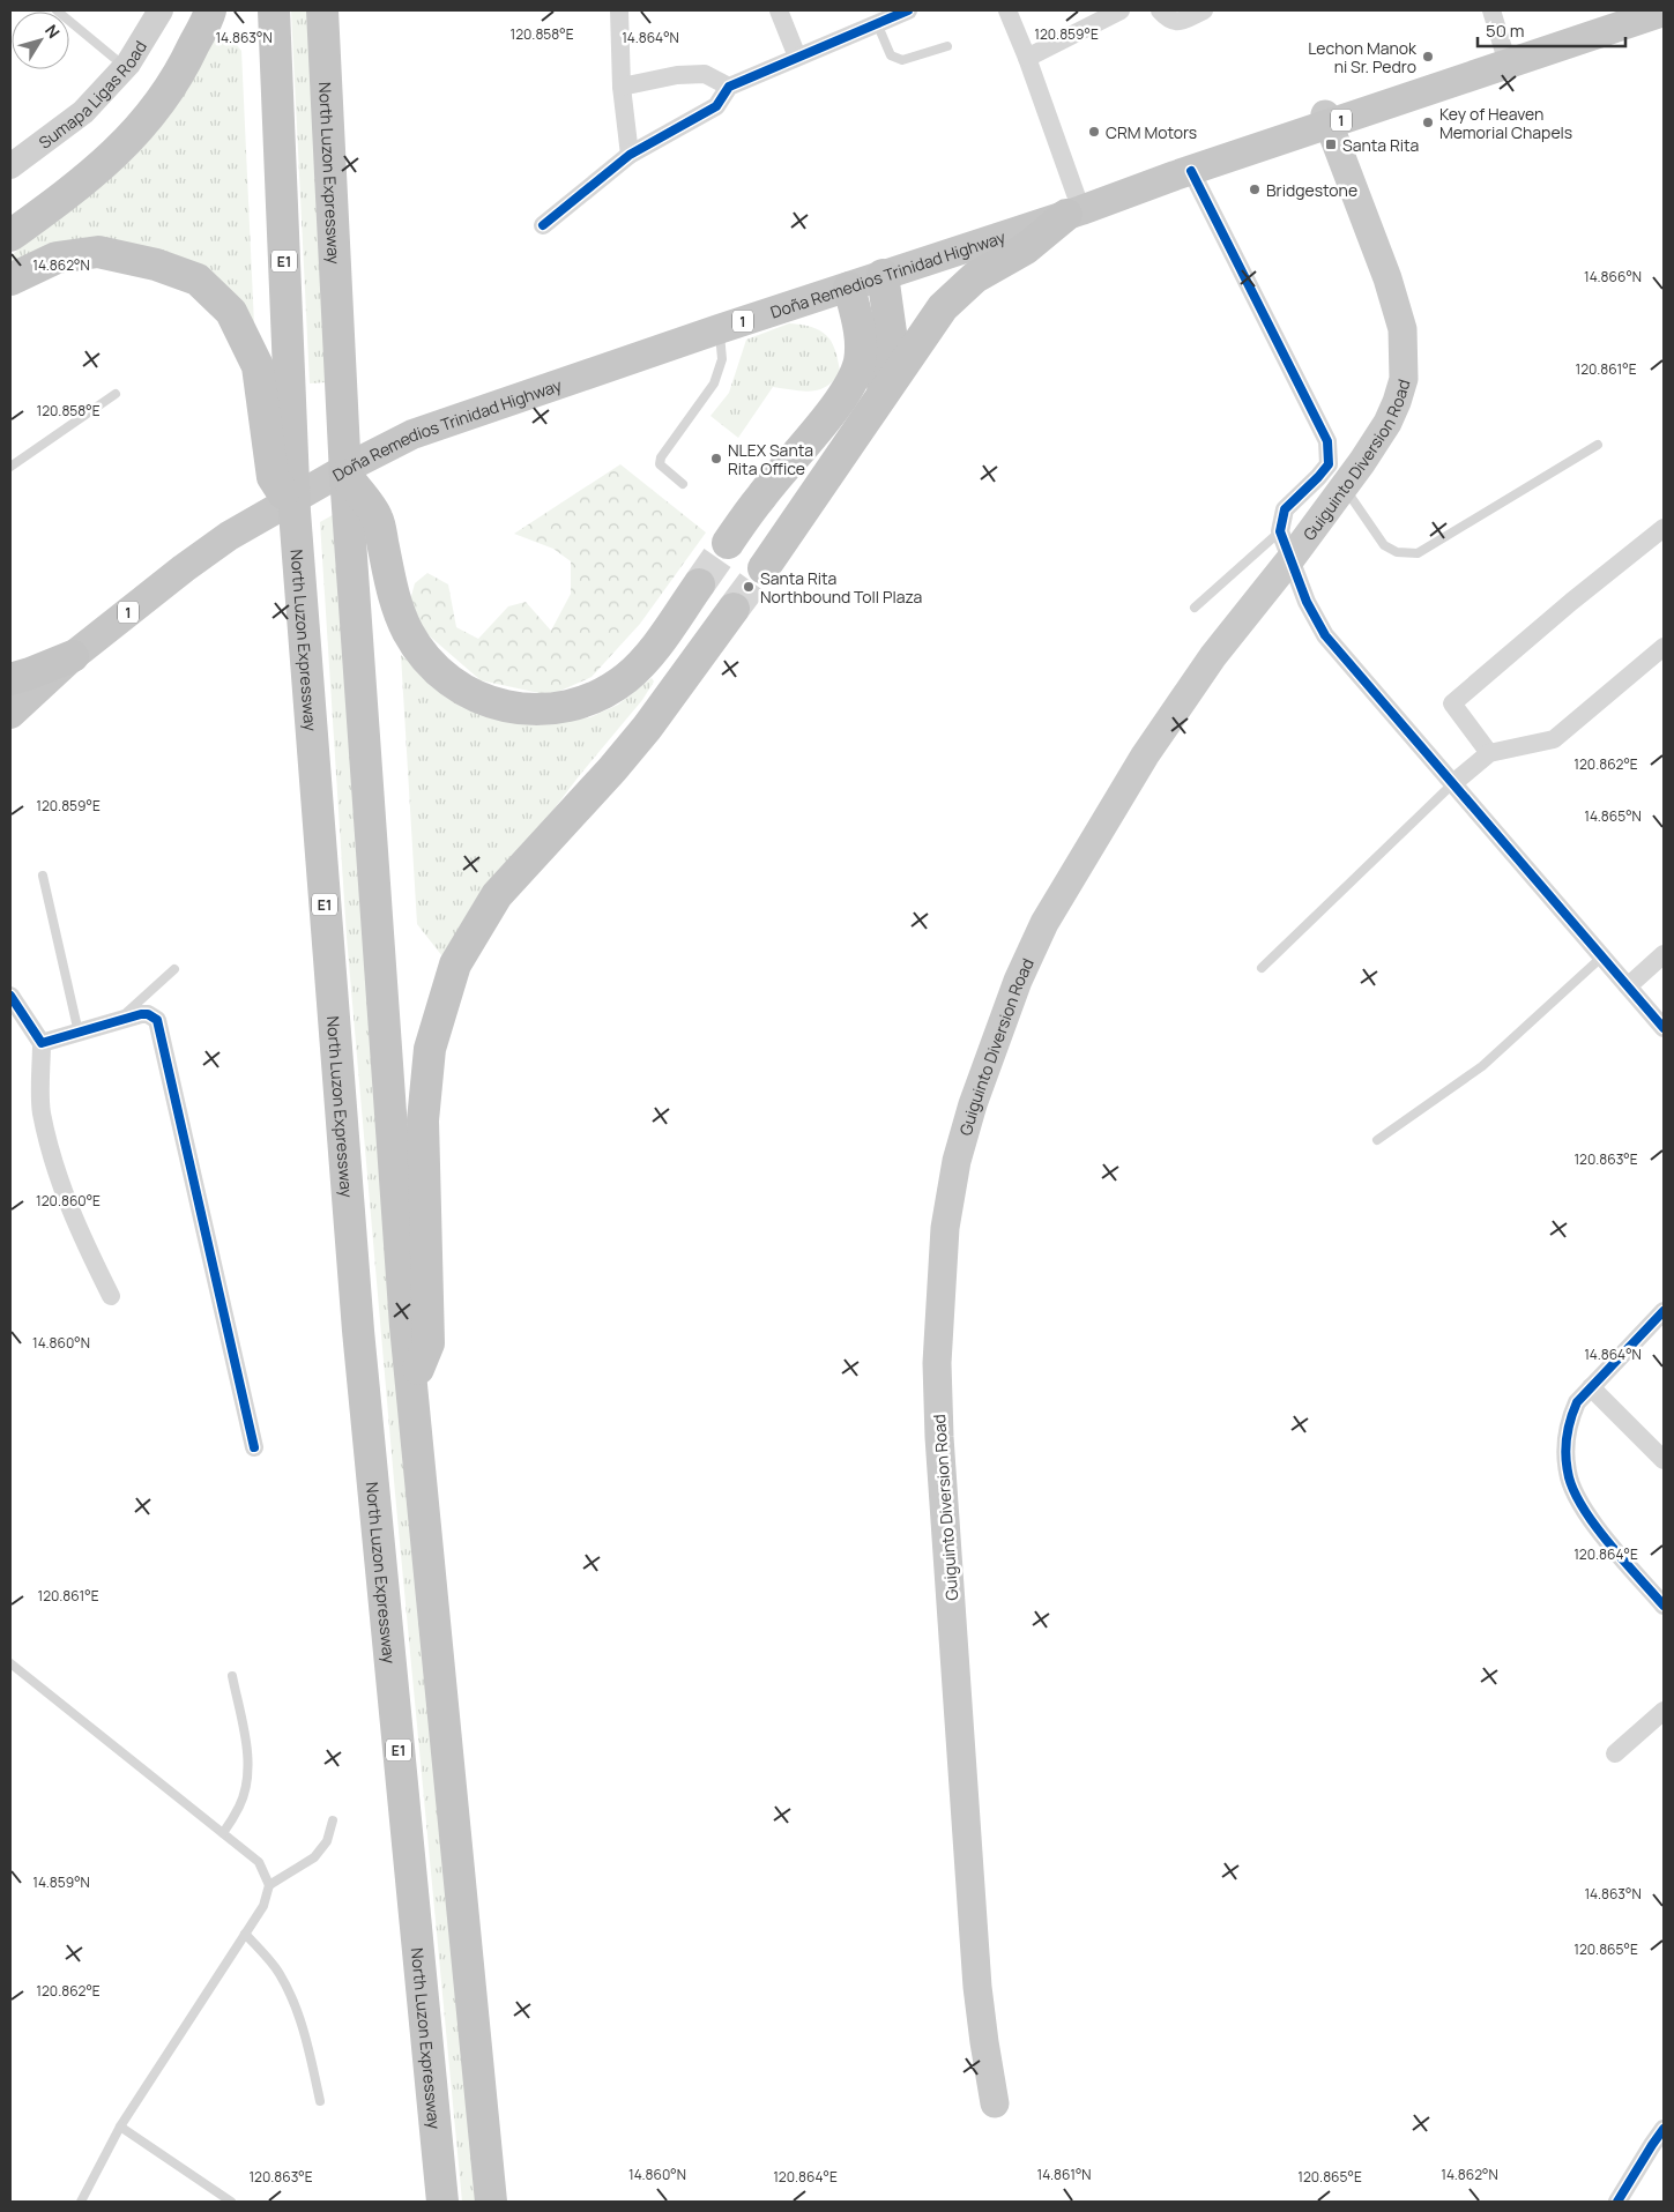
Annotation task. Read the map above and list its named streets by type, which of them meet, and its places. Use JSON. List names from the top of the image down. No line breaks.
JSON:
{"streets":{"highway":["1","North Luzon Expressway","E1","Doña Remedios Trinidad Highway"],"main road":["Sumapa Ligas Road","Guiguinto Diversion Road"]},"places":{"other":["Lechon Manok ni Sr. Pedro","Key of Heaven Memorial Chapels","CRM Motors","Bridgestone","NLEX Santa Rita Office","Santa Rita Northbound Toll Plaza"],"transit":["Santa Rita"]},"scale_bar":"50 m","north":"top right","coordinates":["120.858°E","120.859°E","14.863°N","14.864°N","14.862°N","14.866°N","120.861°E","120.862°E","14.865°N","120.863°E","120.860°E","14.860°N","120.864°E","14.859°N","120.865°E","14.861°N"]}
